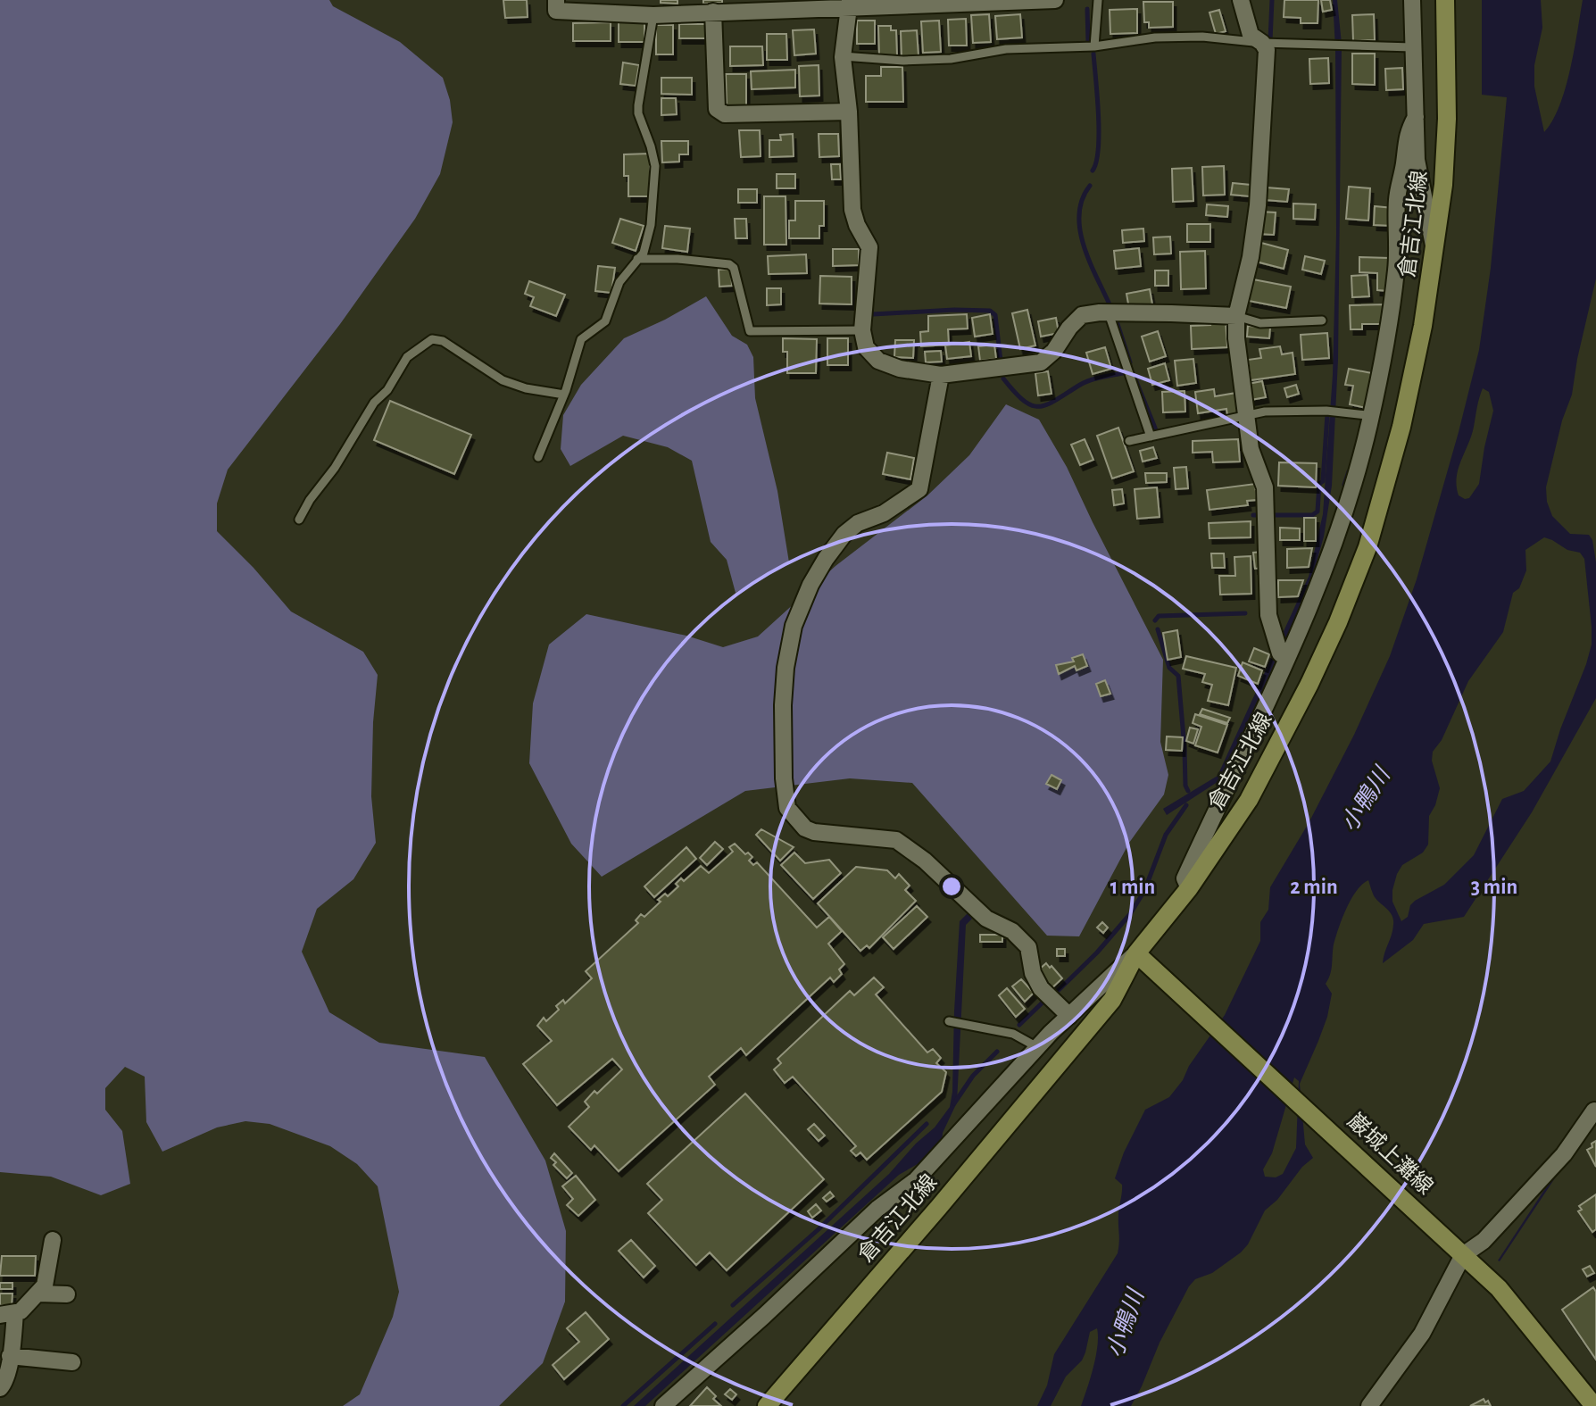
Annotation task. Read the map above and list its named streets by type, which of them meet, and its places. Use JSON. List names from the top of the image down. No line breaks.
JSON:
{"streets":{"main road":["倉吉江北線","巌城上灘線"]},"crossings":[["倉吉江北線","巌城上灘線"]],"water":["小鴨川"],"rings":["1 min","2 min","3 min"]}
